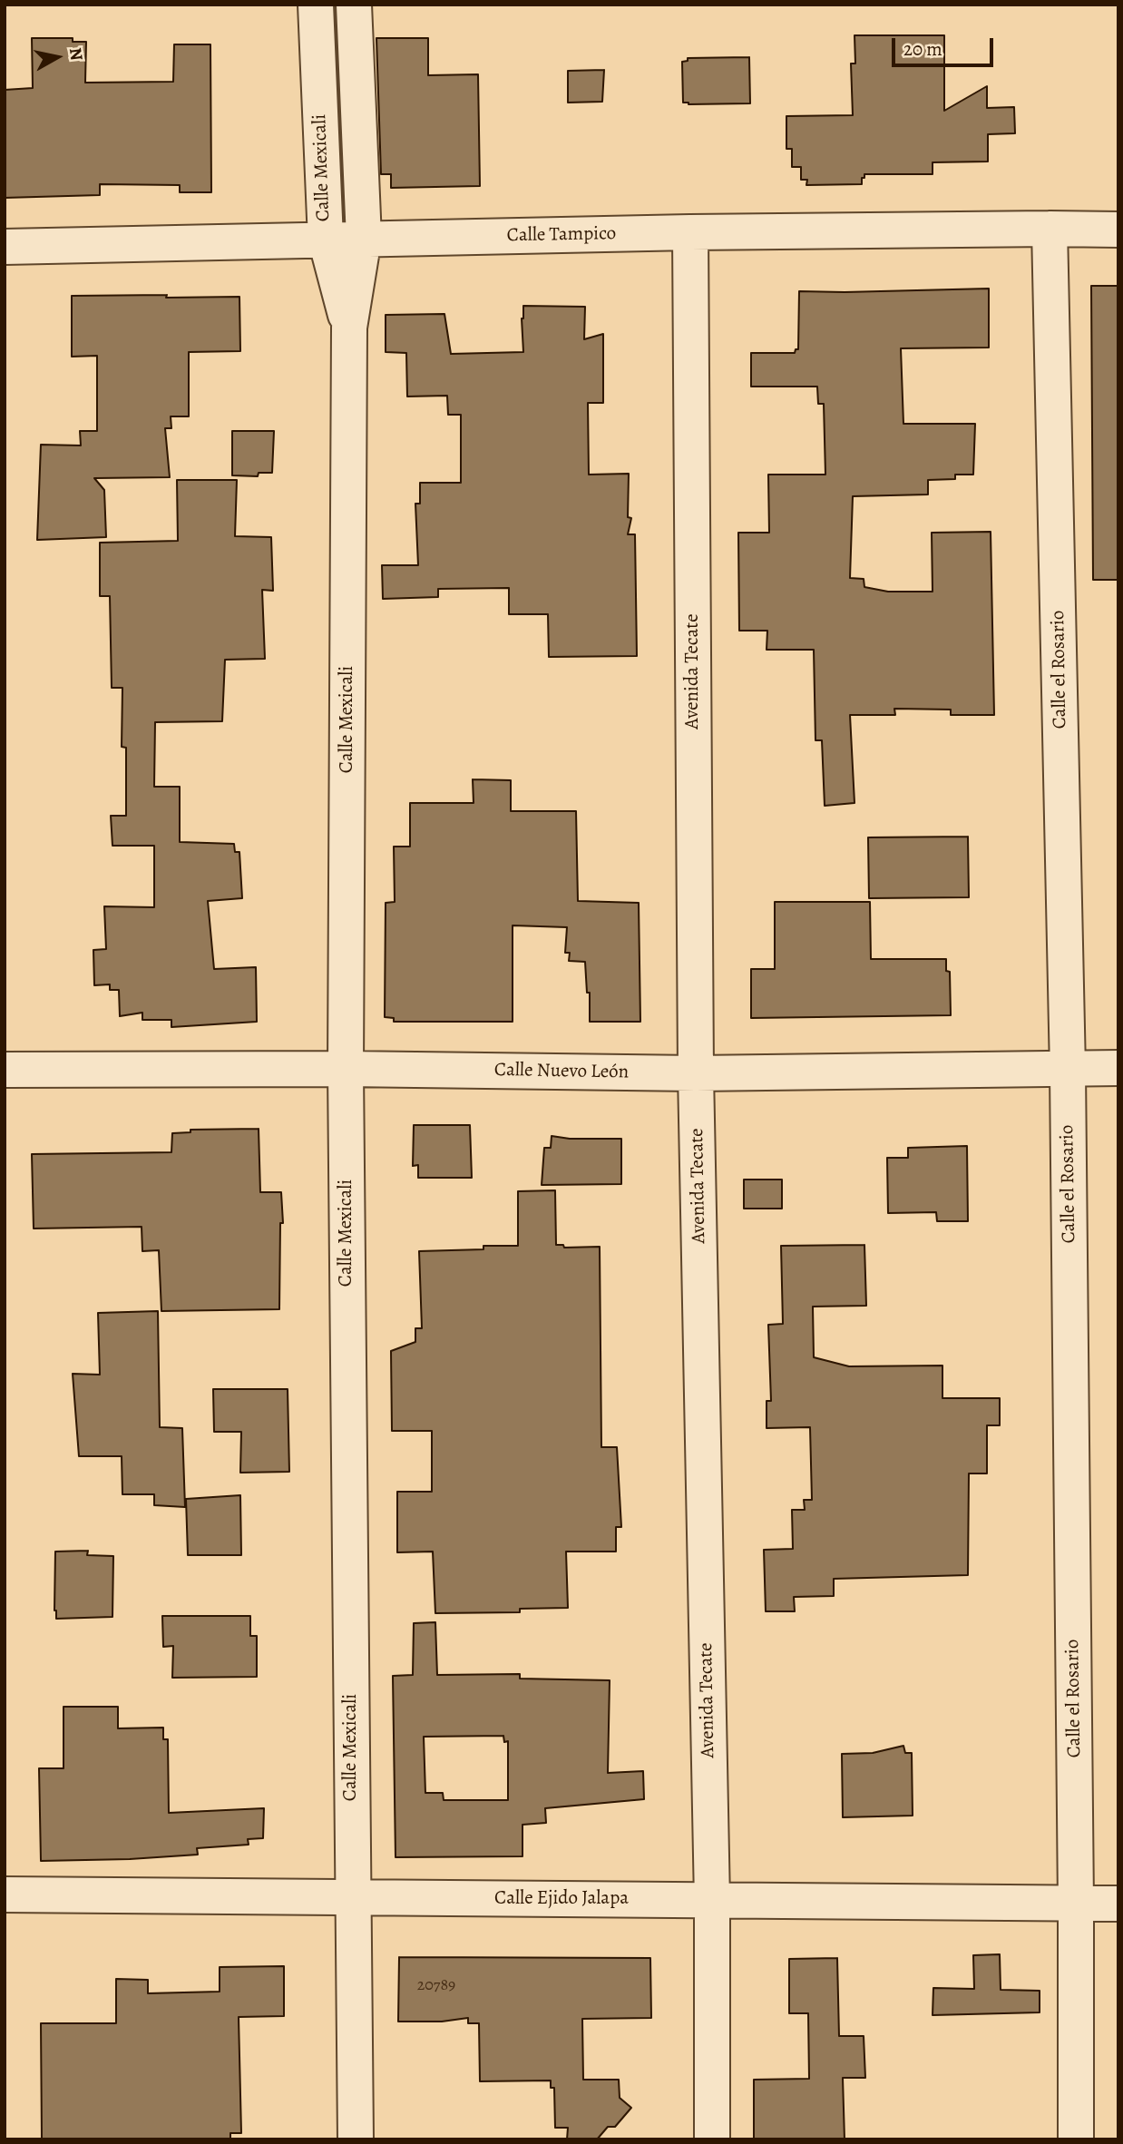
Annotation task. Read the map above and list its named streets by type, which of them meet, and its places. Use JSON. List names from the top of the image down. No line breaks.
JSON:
{"streets":{"street":["Calle Mexicali","Calle Tampico","Calle el Rosario","Avenida Tecate","Calle Nuevo León","Calle Ejido Jalapa"]},"crossings":[["Calle Mexicali","Calle Tampico"],["Calle Mexicali","Calle Nuevo León"],["Calle Mexicali","Calle Ejido Jalapa"],["Calle Tampico","Calle el Rosario"],["Calle Tampico","Avenida Tecate"],["Calle el Rosario","Calle Nuevo León"],["Calle el Rosario","Calle Ejido Jalapa"],["Avenida Tecate","Calle Nuevo León"],["Avenida Tecate","Calle Ejido Jalapa"]],"house_numbers":["20789"],"scale_bar":"20 m","north":"right"}
